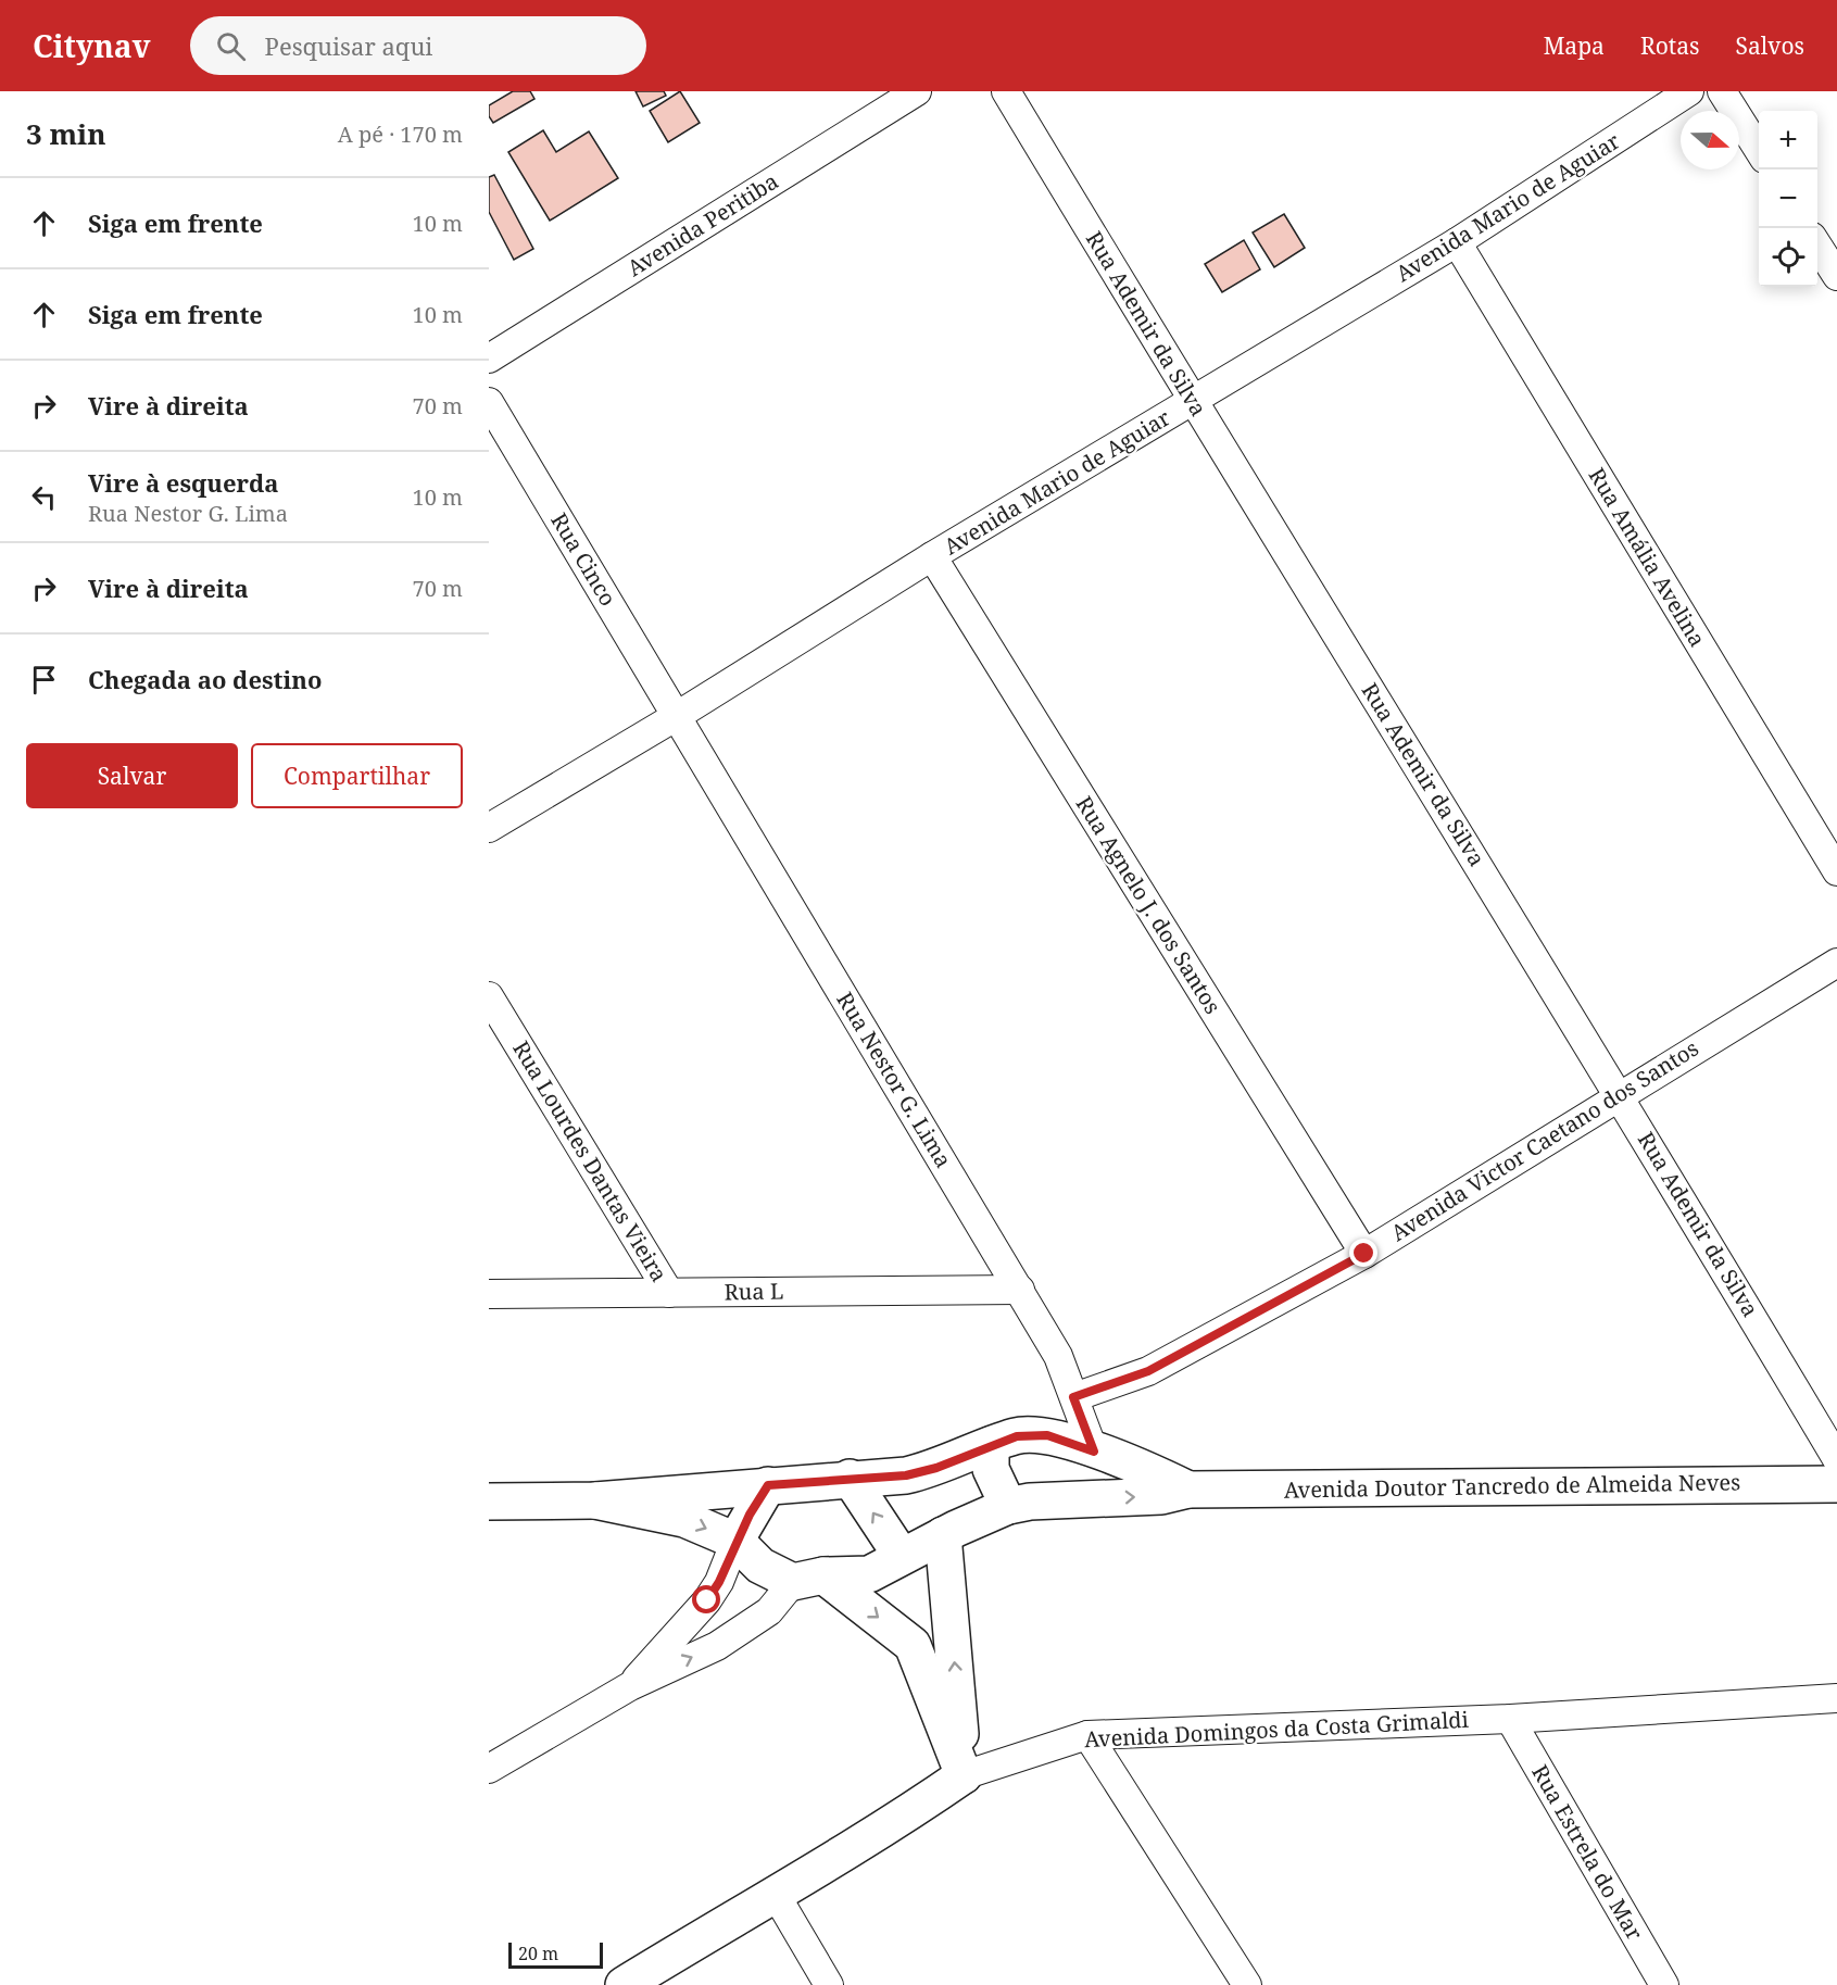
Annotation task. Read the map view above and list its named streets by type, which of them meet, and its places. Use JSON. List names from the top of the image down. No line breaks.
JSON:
{"streets":{"main road":["Avenida Doutor Tancredo de Almeida Neves","Avenida Domingos da Costa Grimaldi"],"street":["Avenida Mario de Aguiar","Avenida Peritiba","Rua Ademir da Silva","Rua Amália Avelina","Rua Cinco","Rua Agnelo J. dos Santos","Rua Nestor G. Lima","Avenida Victor Caetano dos Santos","Rua Lourdes Dantas Vieira","Rua L","Rua Estrela do Mar"]},"crossings":[["Avenida Mario de Aguiar","Rua Ademir da Silva"],["Avenida Mario de Aguiar","Rua Amália Avelina"],["Avenida Mario de Aguiar","Rua Cinco"],["Avenida Mario de Aguiar","Rua Agnelo J. dos Santos"],["Avenida Mario de Aguiar","Rua Nestor G. Lima"],["Rua Ademir da Silva","Avenida Victor Caetano dos Santos"],["Rua Cinco","Rua Nestor G. Lima"],["Rua Agnelo J. dos Santos","Avenida Victor Caetano dos Santos"],["Rua Nestor G. Lima","Avenida Victor Caetano dos Santos"],["Rua Nestor G. Lima","Rua L"],["Rua Nestor G. Lima","Avenida Doutor Tancredo de Almeida Neves"],["Rua Lourdes Dantas Vieira","Rua L"],["Avenida Domingos da Costa Grimaldi","Rua Estrela do Mar"]],"scale_bar":"20 m","north":"right","page":{"header":"Citynav","search":"Pesquisar aqui","nav":["Mapa","Rotas","Salvos"],"heading":["3 min","A pé · 170 m"],"map_buttons":["+","−"],"list":[["Siga em frente","10 m"],["Siga em frente","10 m"],["Vire à direita","70 m"],["Vire à esquerda","Rua Nestor G. Lima","10 m"],["Vire à direita","70 m"],"Chegada ao destino"],"buttons":["Salvar","Compartilhar"],"scale":"20 m"}}
